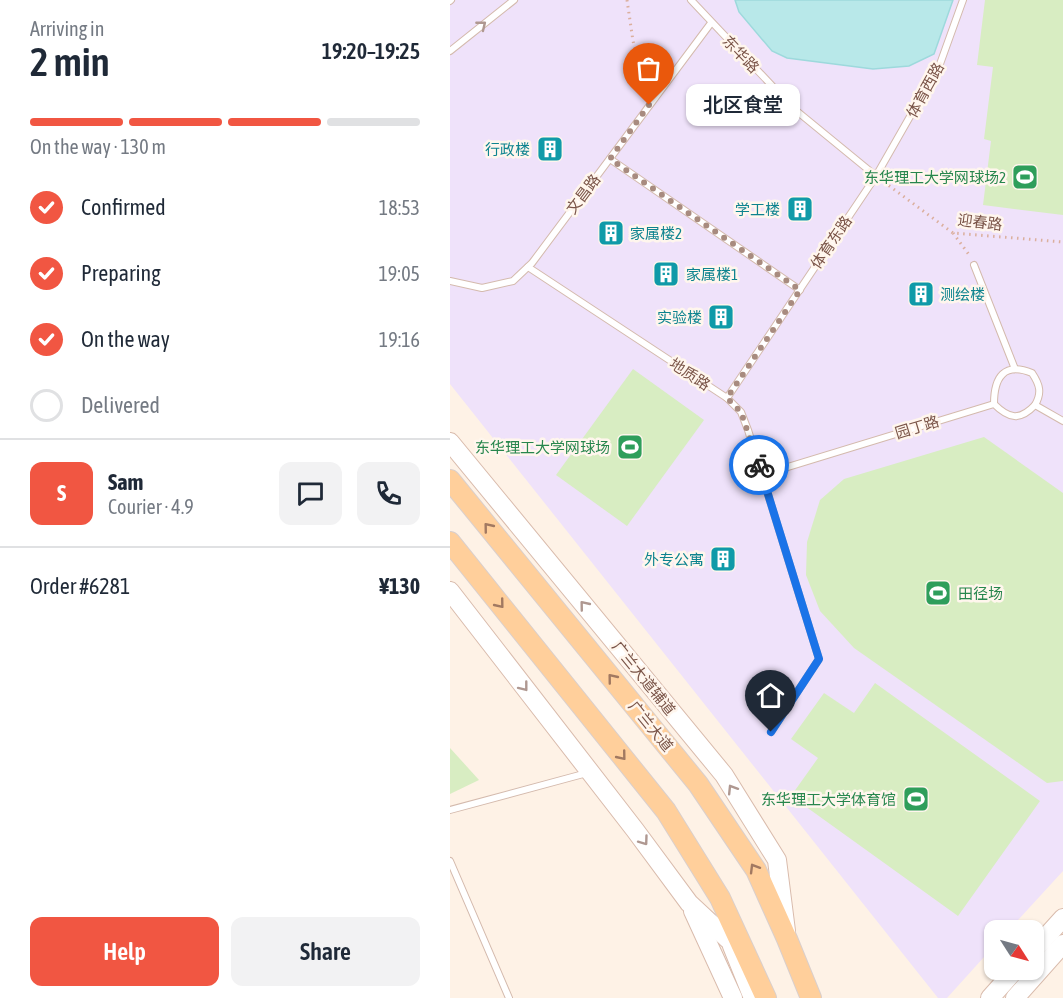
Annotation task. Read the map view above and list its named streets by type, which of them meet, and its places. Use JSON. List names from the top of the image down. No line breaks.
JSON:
{"streets":{"main road":["广兰大道辅道","广兰大道"],"lane":["东华路","体育西路","文昌路","体育东路","地质路","园丁路"],"path":["迎春路"]},"crossings":[["东华路","体育西路"],["东华路","文昌路"],["东华路","迎春路"],["东华路","体育东路"],["体育西路","迎春路"],["体育西路","体育东路"],["文昌路","地质路"],["迎春路","体育东路"],["体育东路","地质路"],["地质路","园丁路"],["广兰大道辅道","广兰大道"]],"places":{"other":["北区食堂"],"building":["行政楼","学工楼","家属楼2","家属楼1","测绘楼","实验楼","外专公寓"],"sports":["东华理工大学网球场2","东华理工大学网球场","田径场","东华理工大学体育馆"]},"north":"bottom right","page":{"heading":["2 min","Arriving in","19:20–19:25"],"panel":["Sam","Courier · 4.9","Order #6281","¥130"],"bubble":"北区食堂","bar":"On the way · 130 m","list":[["Confirmed","18:53"],["Preparing","19:05"],["On the way","19:16"],"Delivered"],"round":"S","buttons":["Help","Share"]}}
